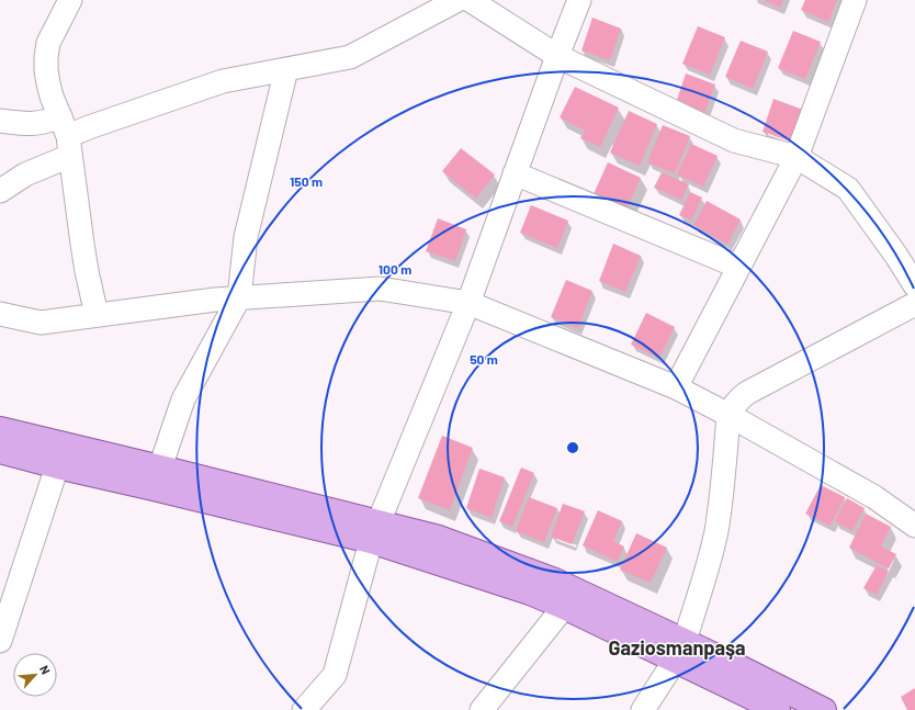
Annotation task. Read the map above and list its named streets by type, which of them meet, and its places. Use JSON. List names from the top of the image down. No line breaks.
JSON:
{"districts":["Gaziosmanpaşa"],"north":"top right","rings":["150 m","100 m","50 m"]}
